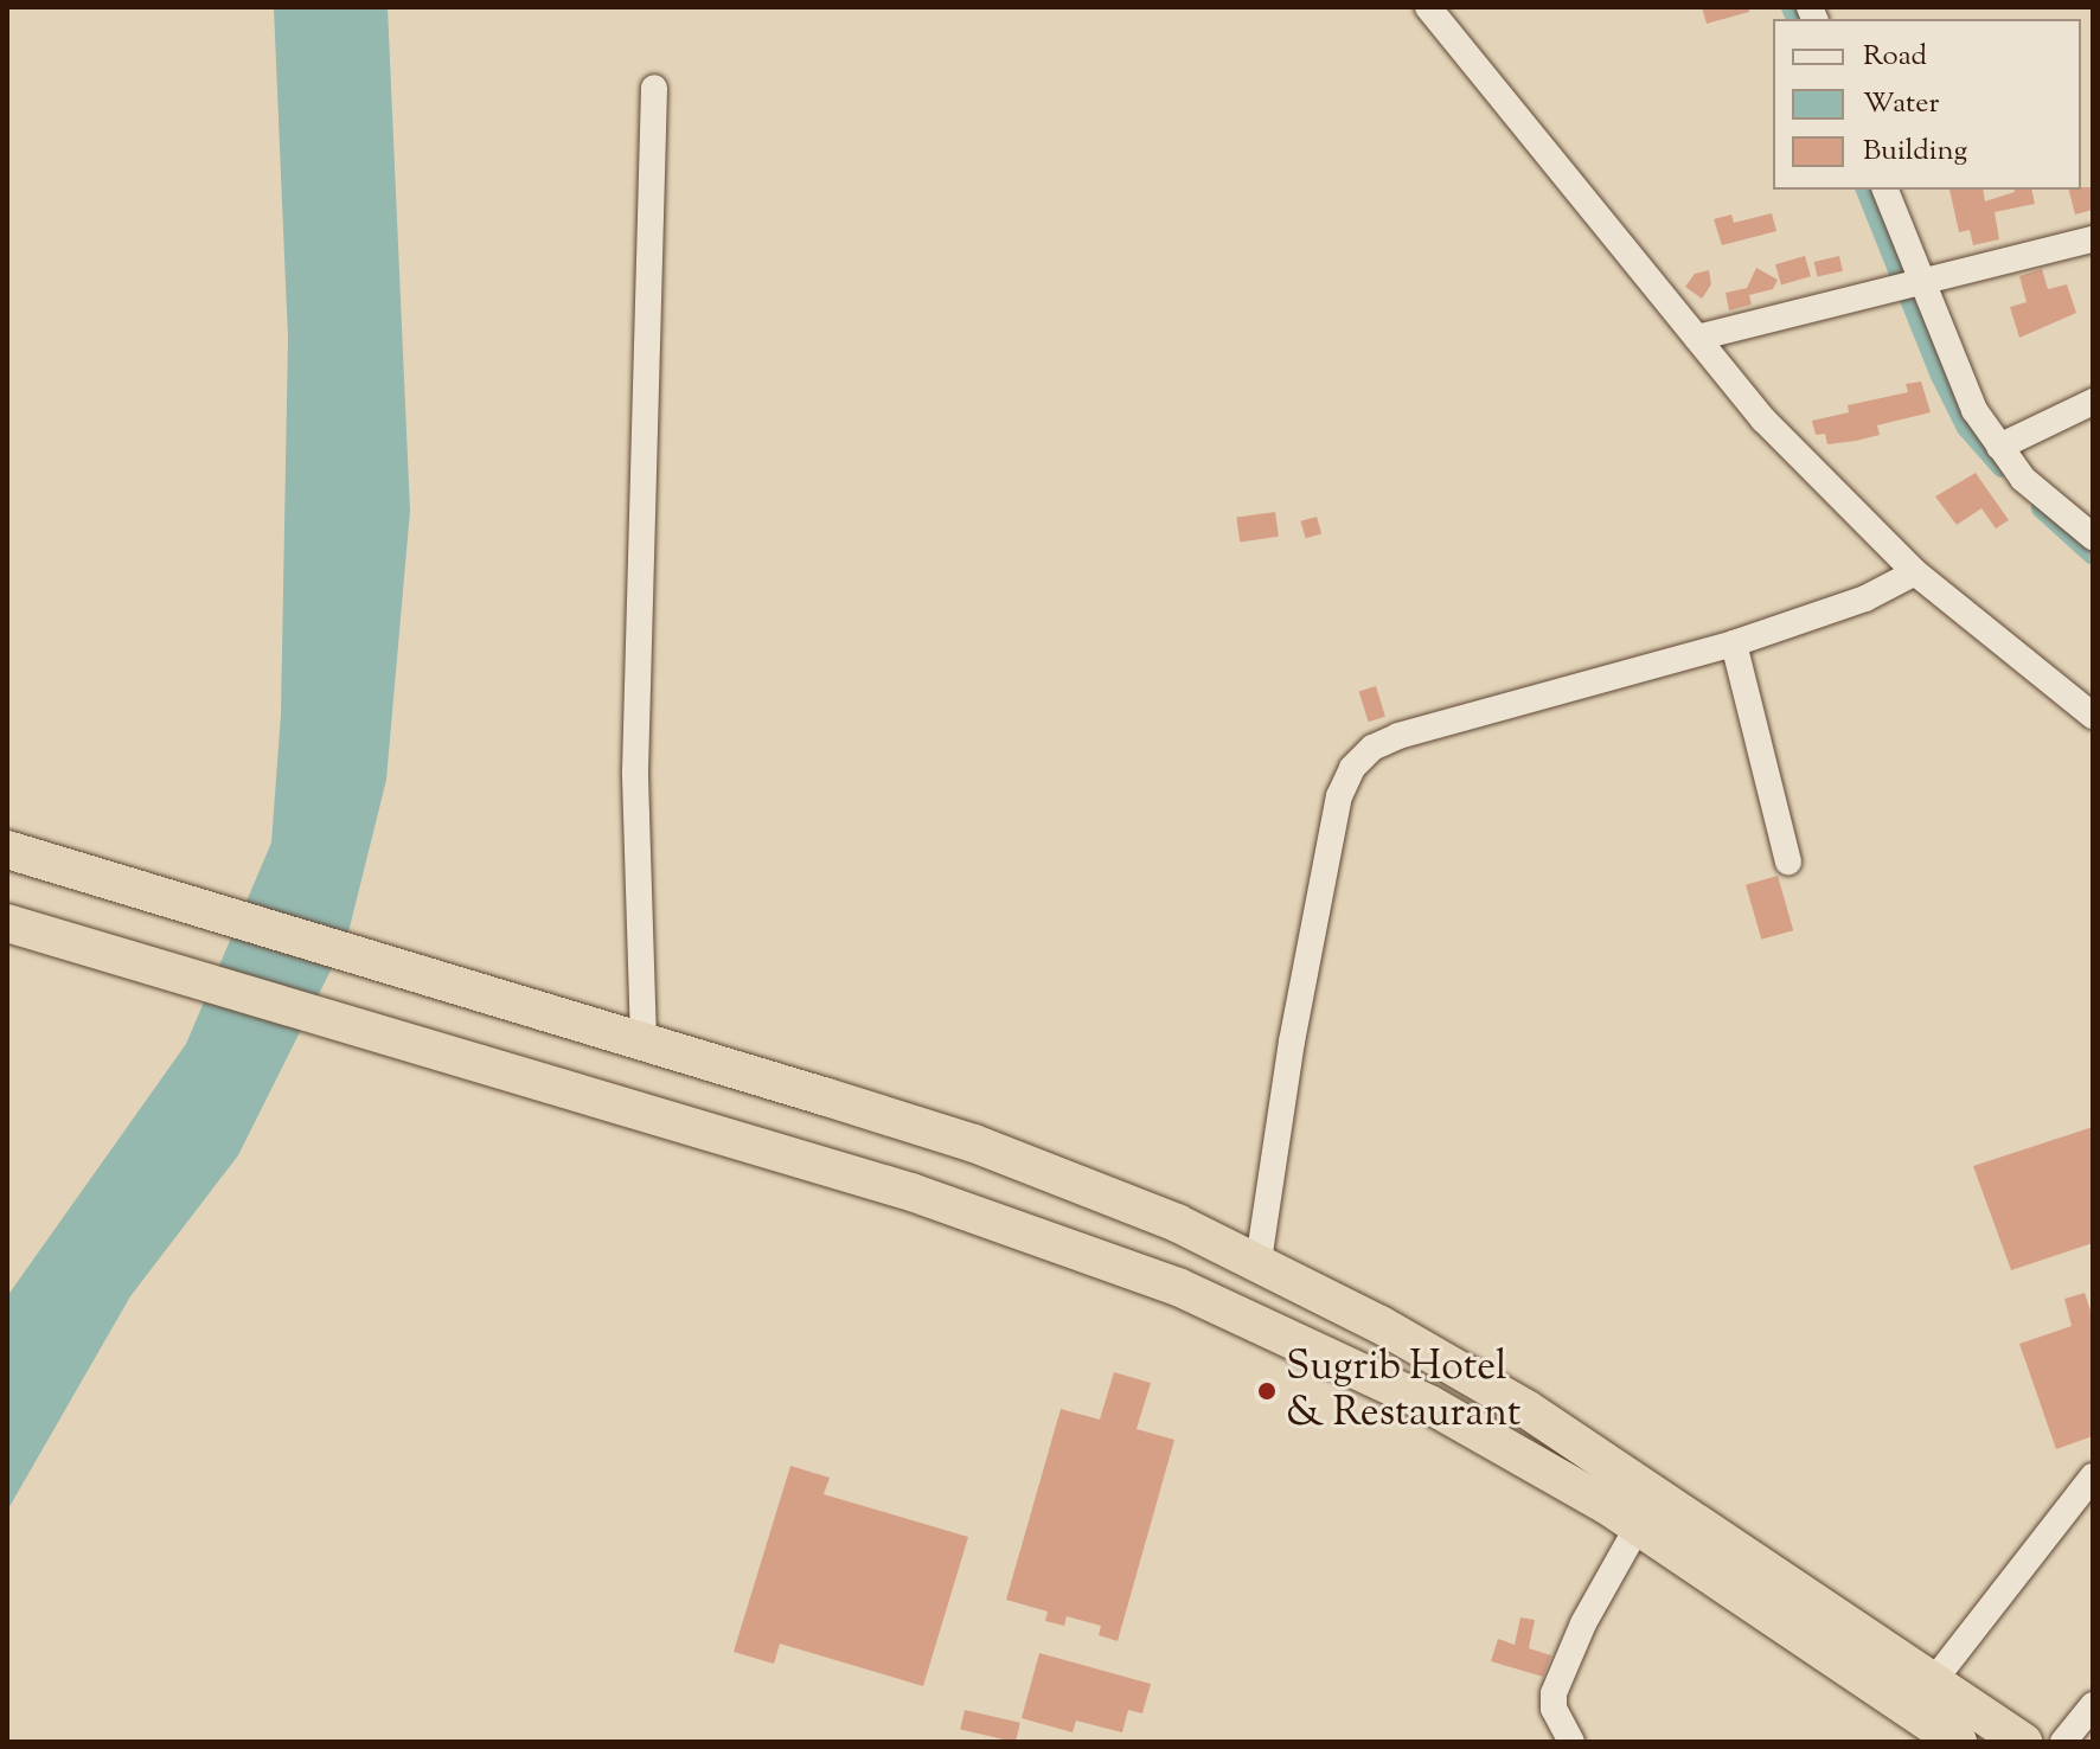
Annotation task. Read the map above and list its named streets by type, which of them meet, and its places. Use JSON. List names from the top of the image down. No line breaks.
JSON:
{"places":["Sugrib Hotel & Restaurant"],"legend":["Road","Water","Building"]}
